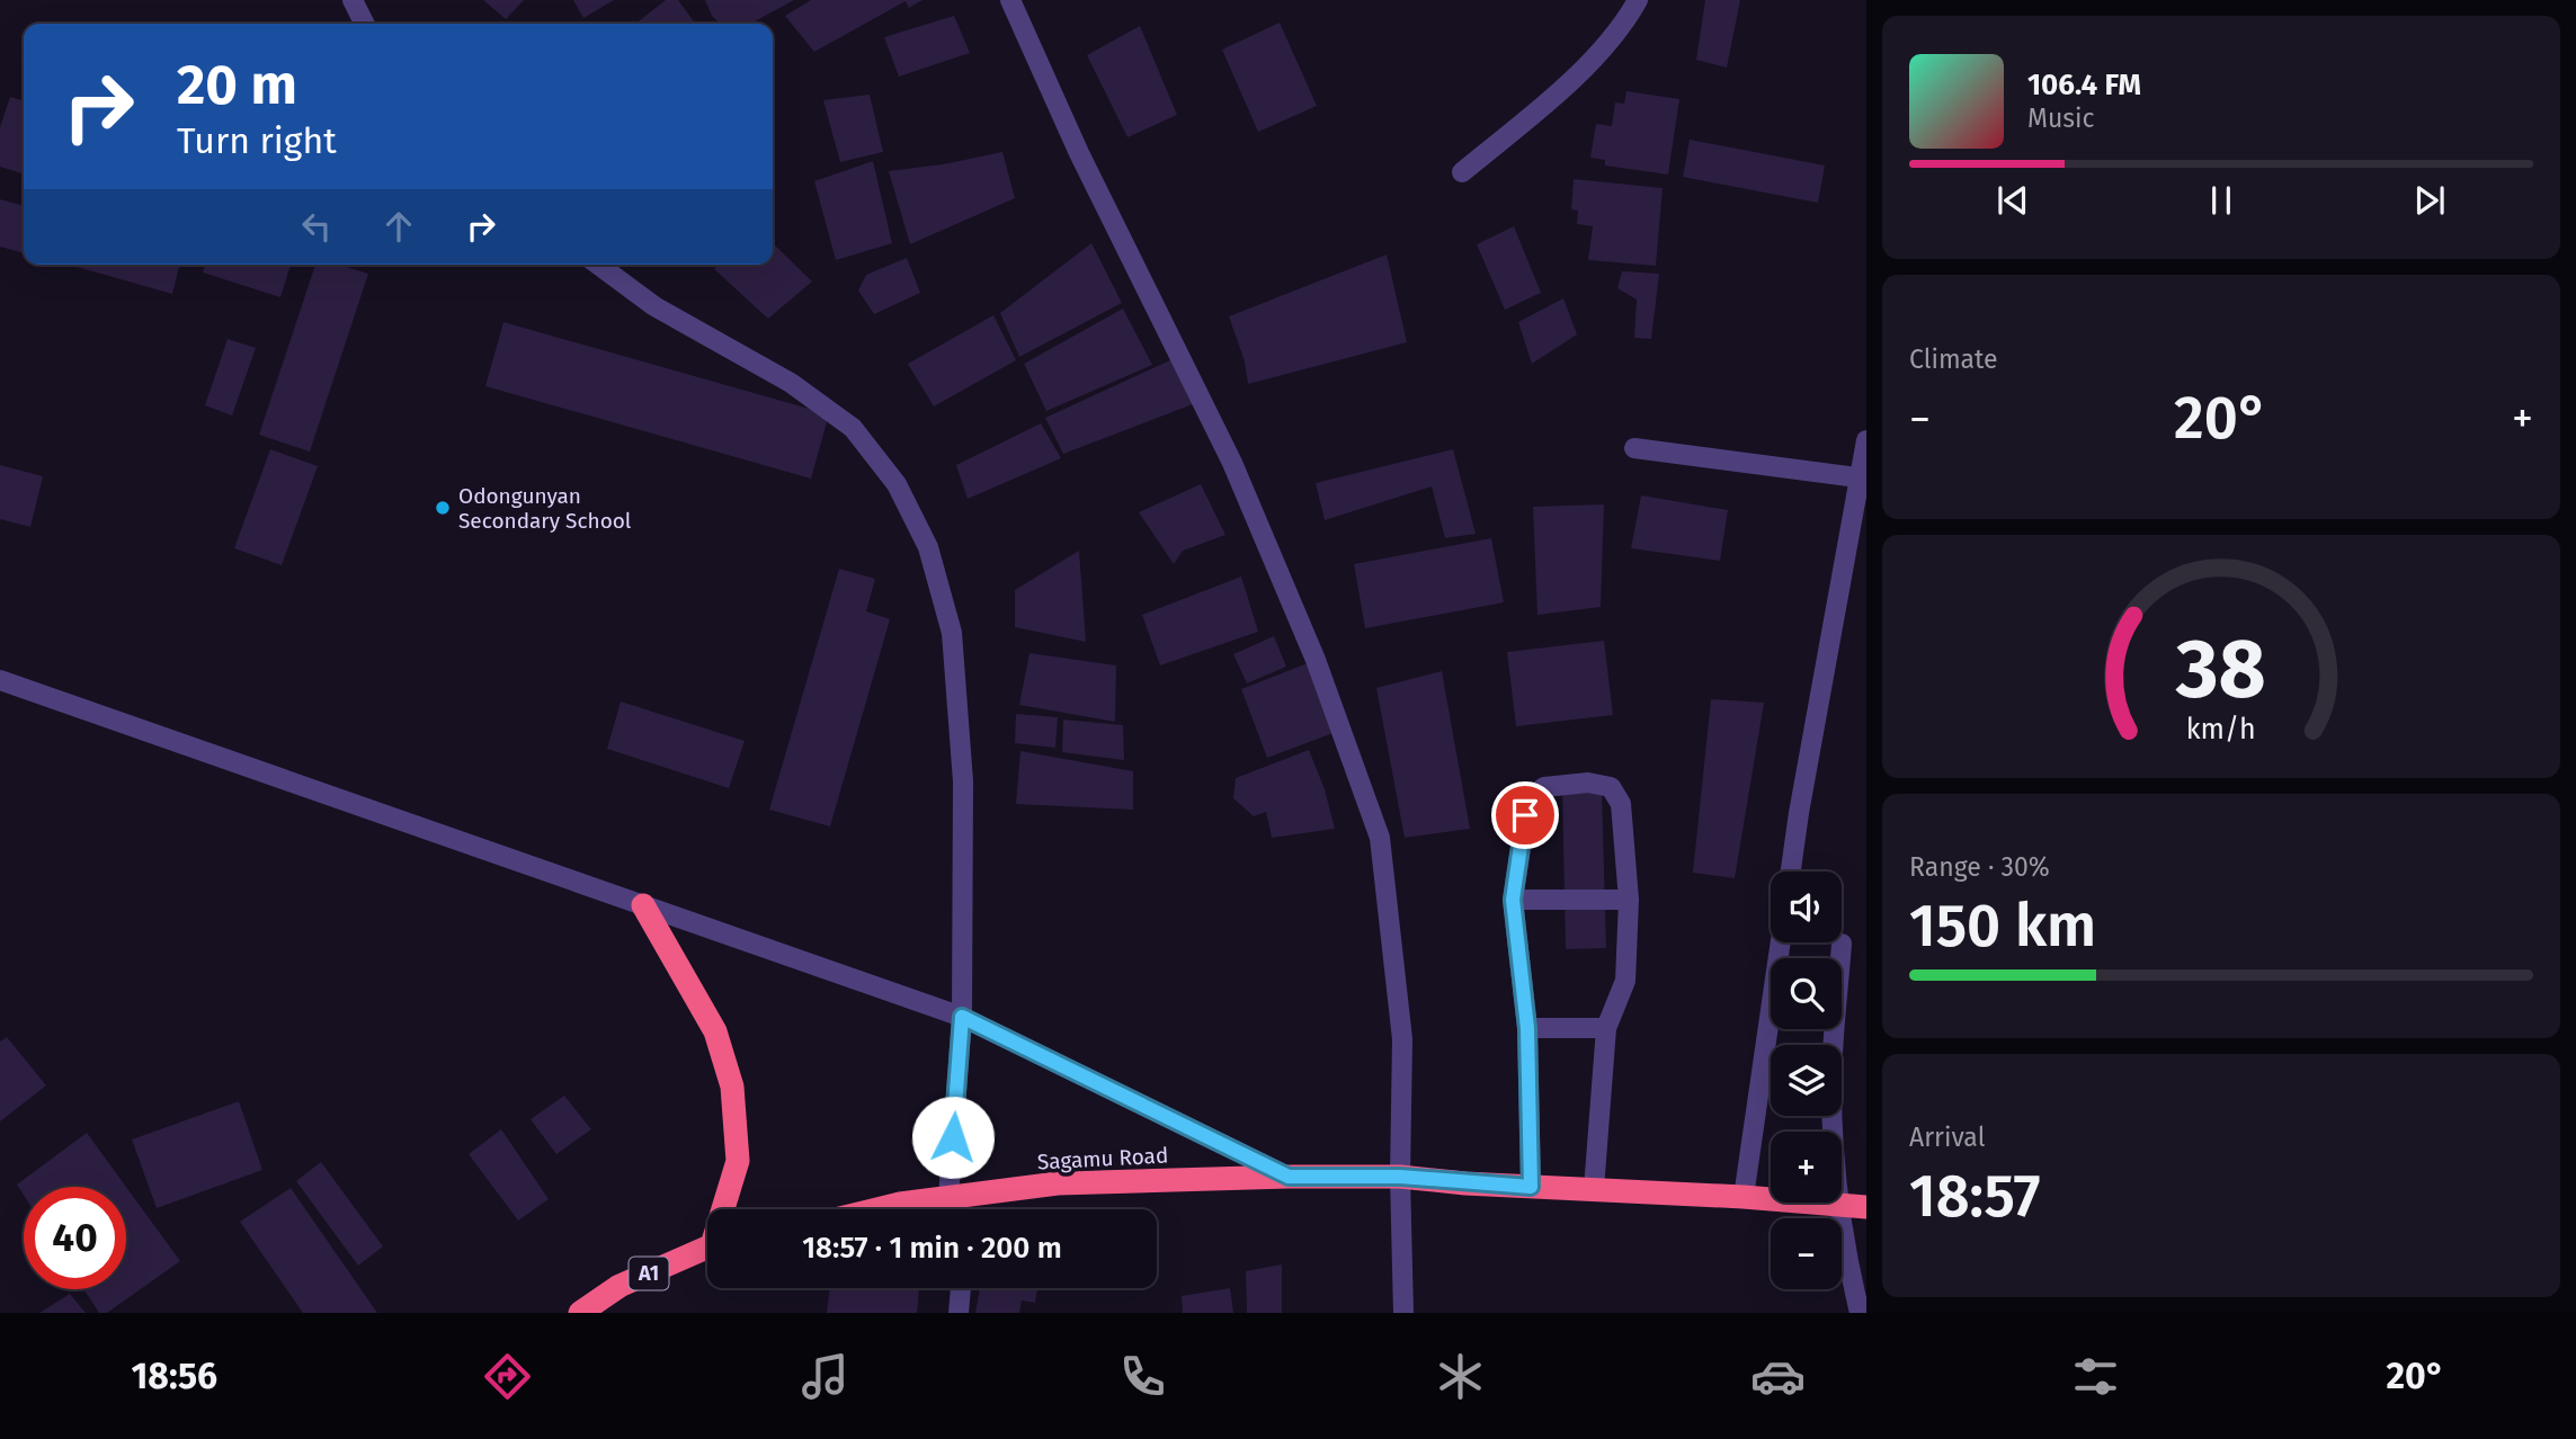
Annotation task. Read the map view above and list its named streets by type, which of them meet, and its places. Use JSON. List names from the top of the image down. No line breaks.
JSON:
{"streets":{"highway":["Sagamu Road","A1"]},"places":["Odongunyan Secondary School"],"page":{"turn":["20 m","Turn right"],"song":["106.4 FM","Music"],"tile":["Climate",["Range · 30%","150 km"],["Arrival","18:57"]],"heat":["−","20°","+"],"map_buttons":["+","−"],"limit":"40","trip":"18:57 · 1 min · 200 m","tabs":["18:56","20°"],"gauge":["38","km/h"]}}
